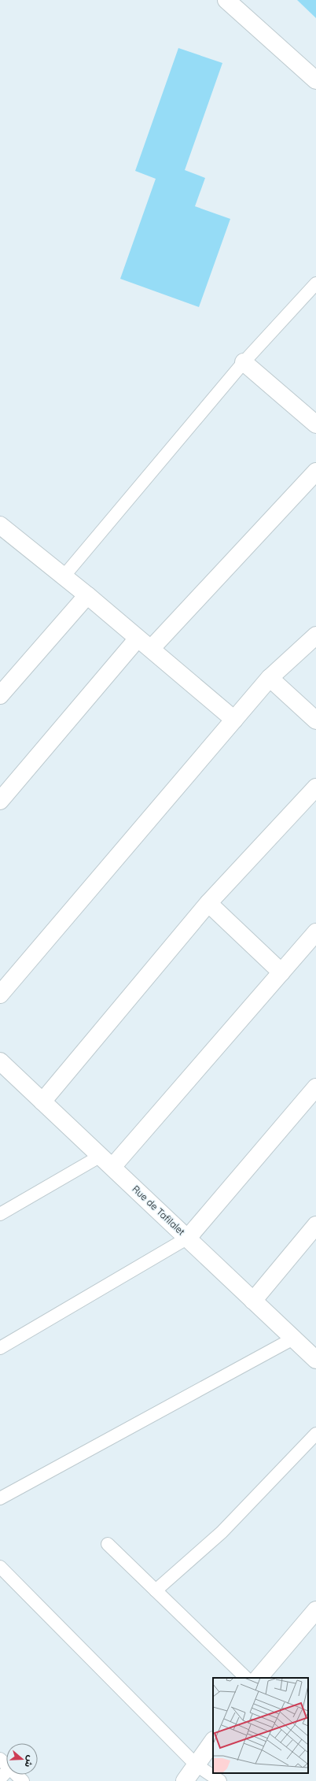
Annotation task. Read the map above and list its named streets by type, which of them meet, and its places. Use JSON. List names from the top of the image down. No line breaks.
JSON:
{"streets":{"street":["Rue de Tafilalet"]},"north":"right"}
